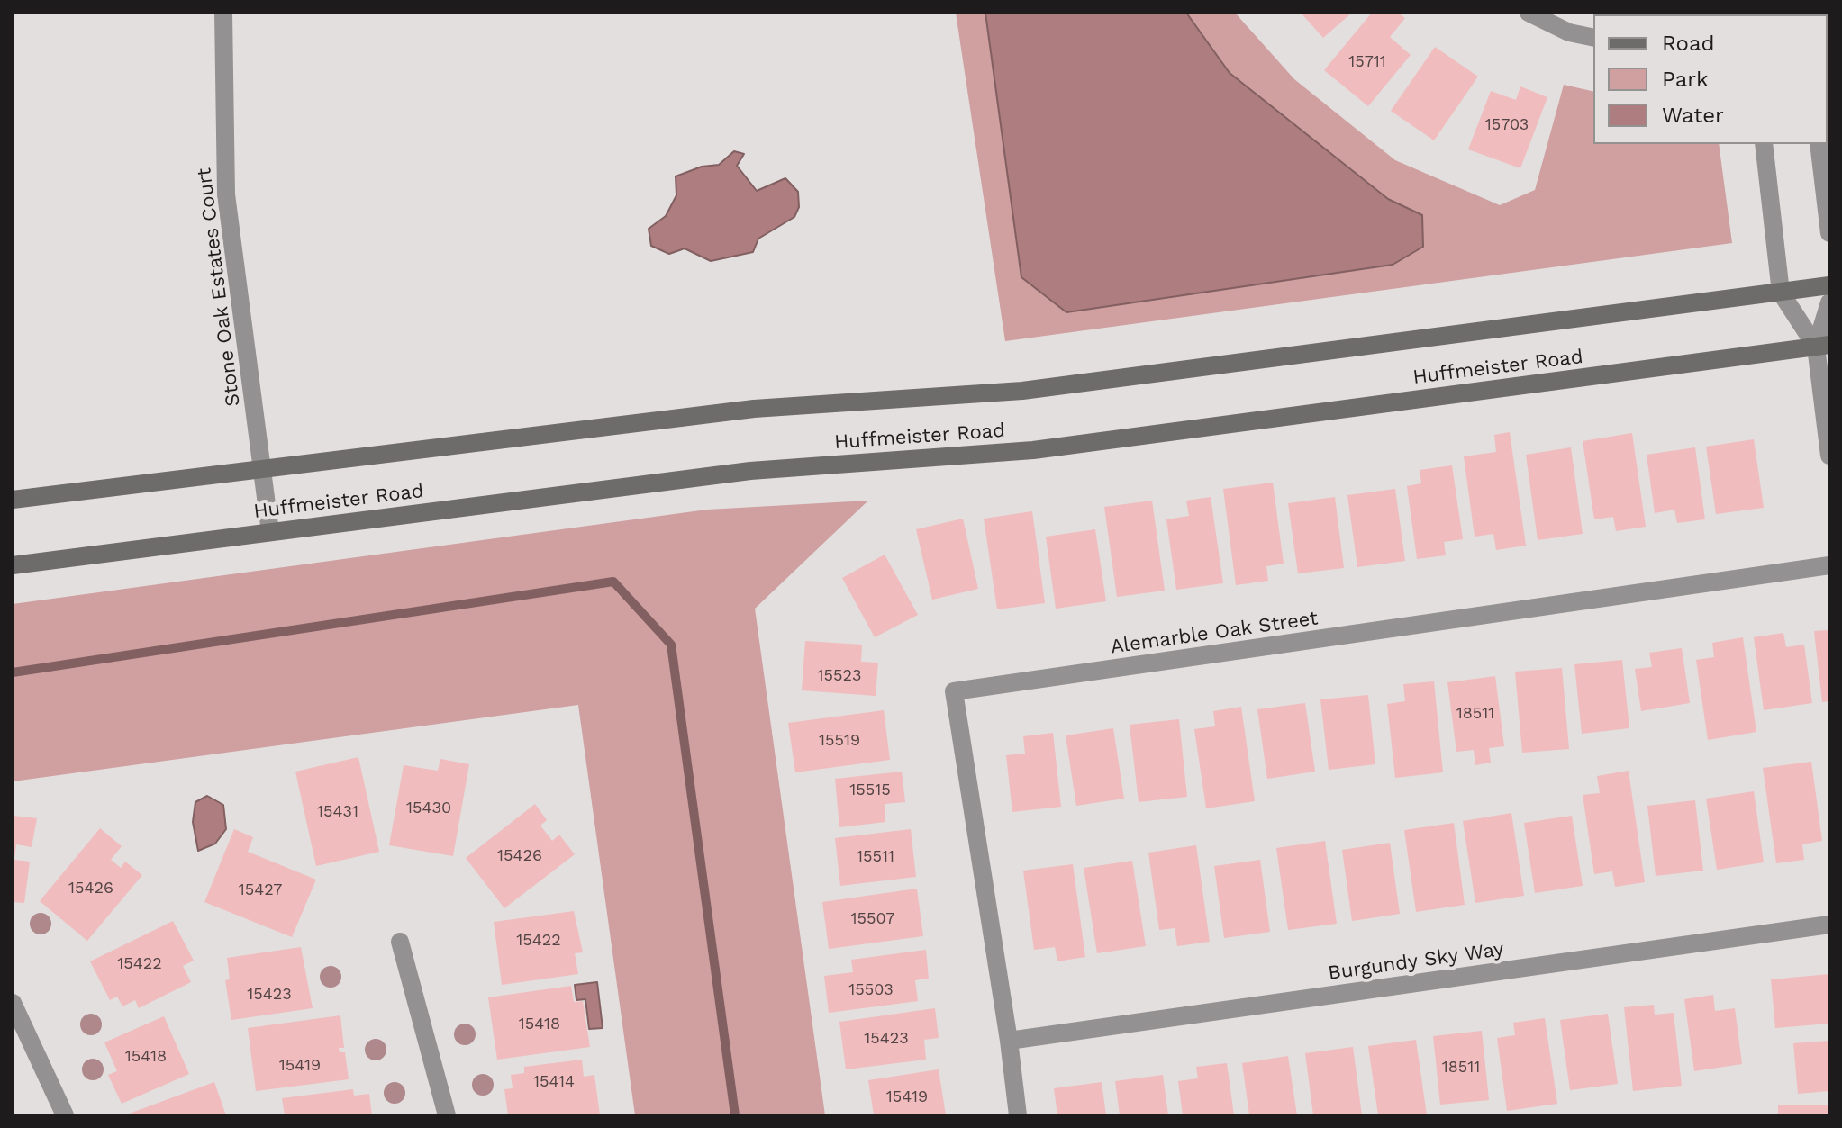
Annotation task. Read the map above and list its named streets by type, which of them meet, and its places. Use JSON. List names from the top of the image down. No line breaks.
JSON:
{"streets":{"main road":["Huffmeister Road"],"street":["Stone Oak Estates Court","Alemarble Oak Street","Burgundy Sky Way"]},"crossings":[["Stone Oak Estates Court","Huffmeister Road"],["Alemarble Oak Street","Burgundy Sky Way"]],"house_numbers":["15711","15703","15523","18511","15519","15515","15430","15431","15426","15511","15426","15427","15507","15422","15422","15503","15423","15418","15423","15418","15419","18511","15414","15419"],"legend":["Road","Park","Water"]}
